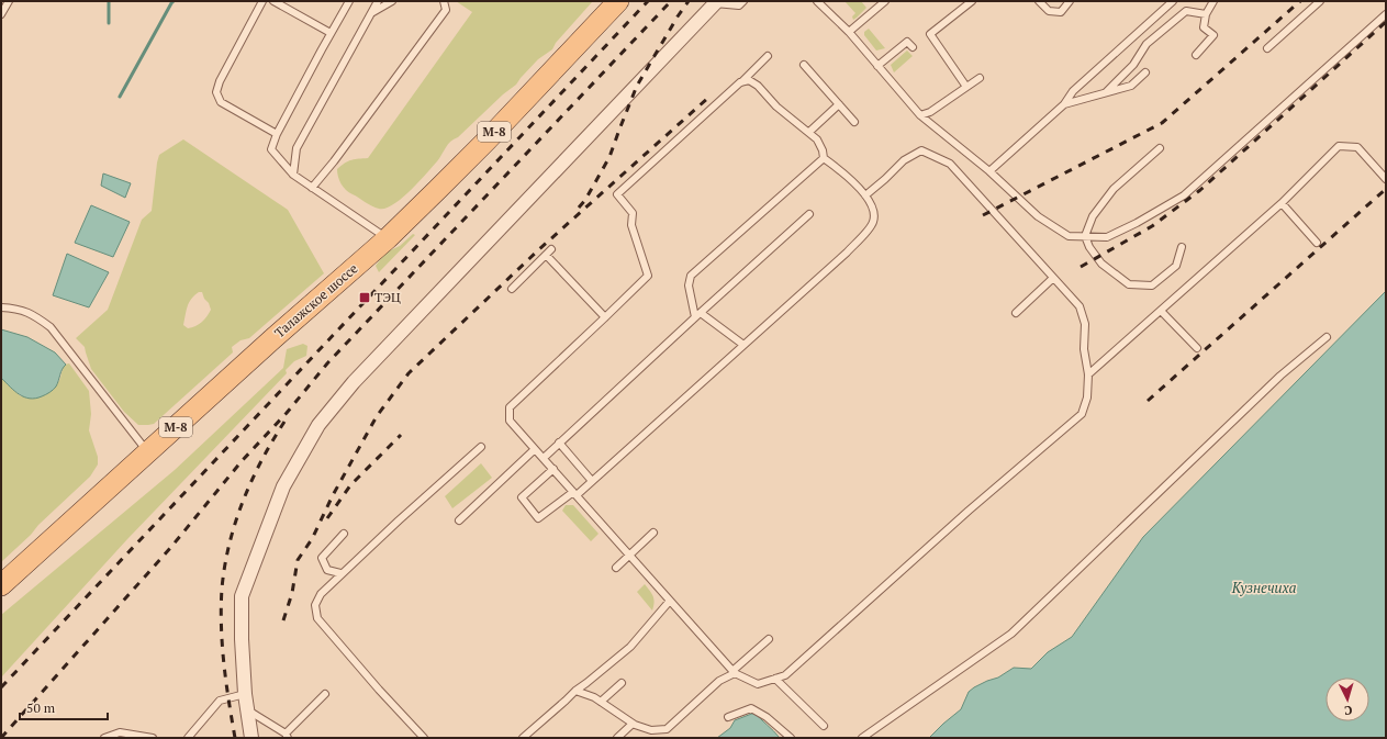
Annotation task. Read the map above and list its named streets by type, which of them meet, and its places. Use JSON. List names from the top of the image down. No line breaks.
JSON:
{"streets":{"main road":["М-8","Талажское шоссе"]},"water":["Кузнечиха"],"places":{"transit":["ТЭЦ"]},"scale_bar":"50 m","north":"bottom"}
